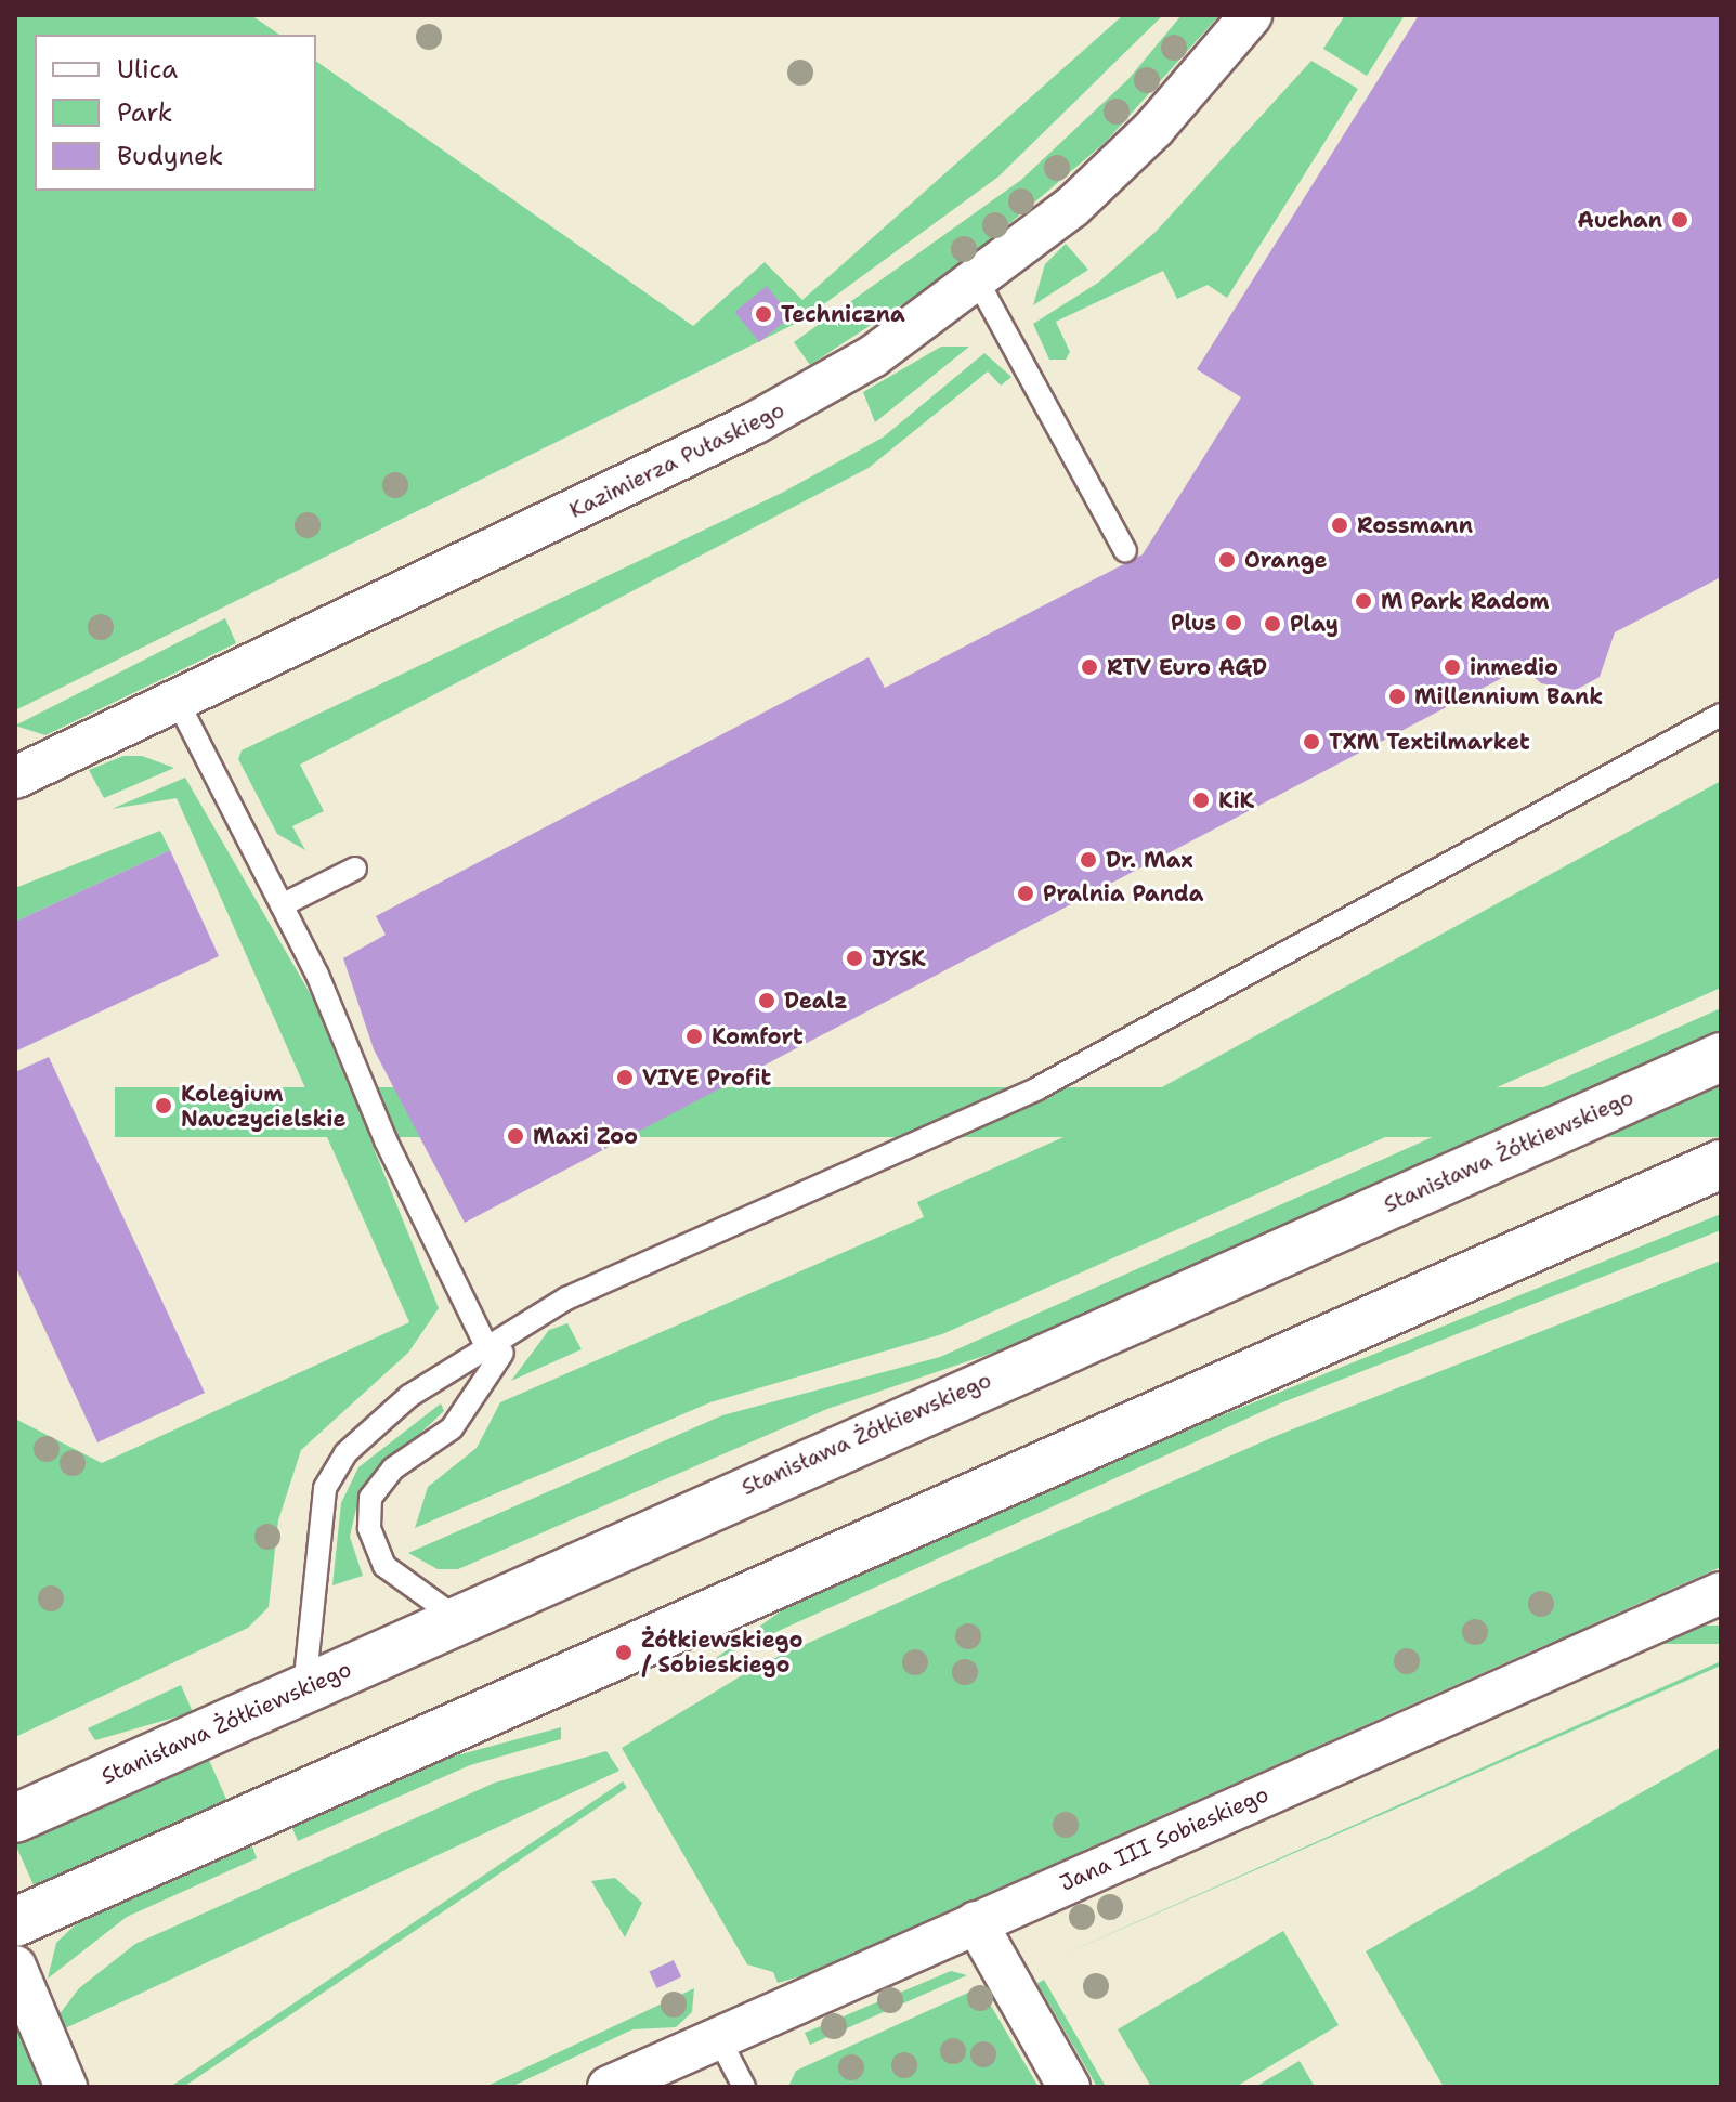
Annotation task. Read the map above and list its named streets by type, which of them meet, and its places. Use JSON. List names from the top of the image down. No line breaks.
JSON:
{"streets":{"main road":["Stanisława Żółkiewskiego"],"street":["Kazimierza Pułaskiego","Jana III Sobieskiego"]},"places":["Auchan","Techniczna","Rossmann","Orange","M Park Radom","Plus","Play","RTV Euro AGD","inmedio","Millennium Bank","TXM Textilmarket","KiK","Dr. Max","Pralnia Panda","JYSK","Dealz","Komfort","VIVE Profit","Kolegium Nauczycielskie","Maxi Zoo","Żółkiewskiego / Sobieskiego"],"legend":["Ulica","Park","Budynek"]}
